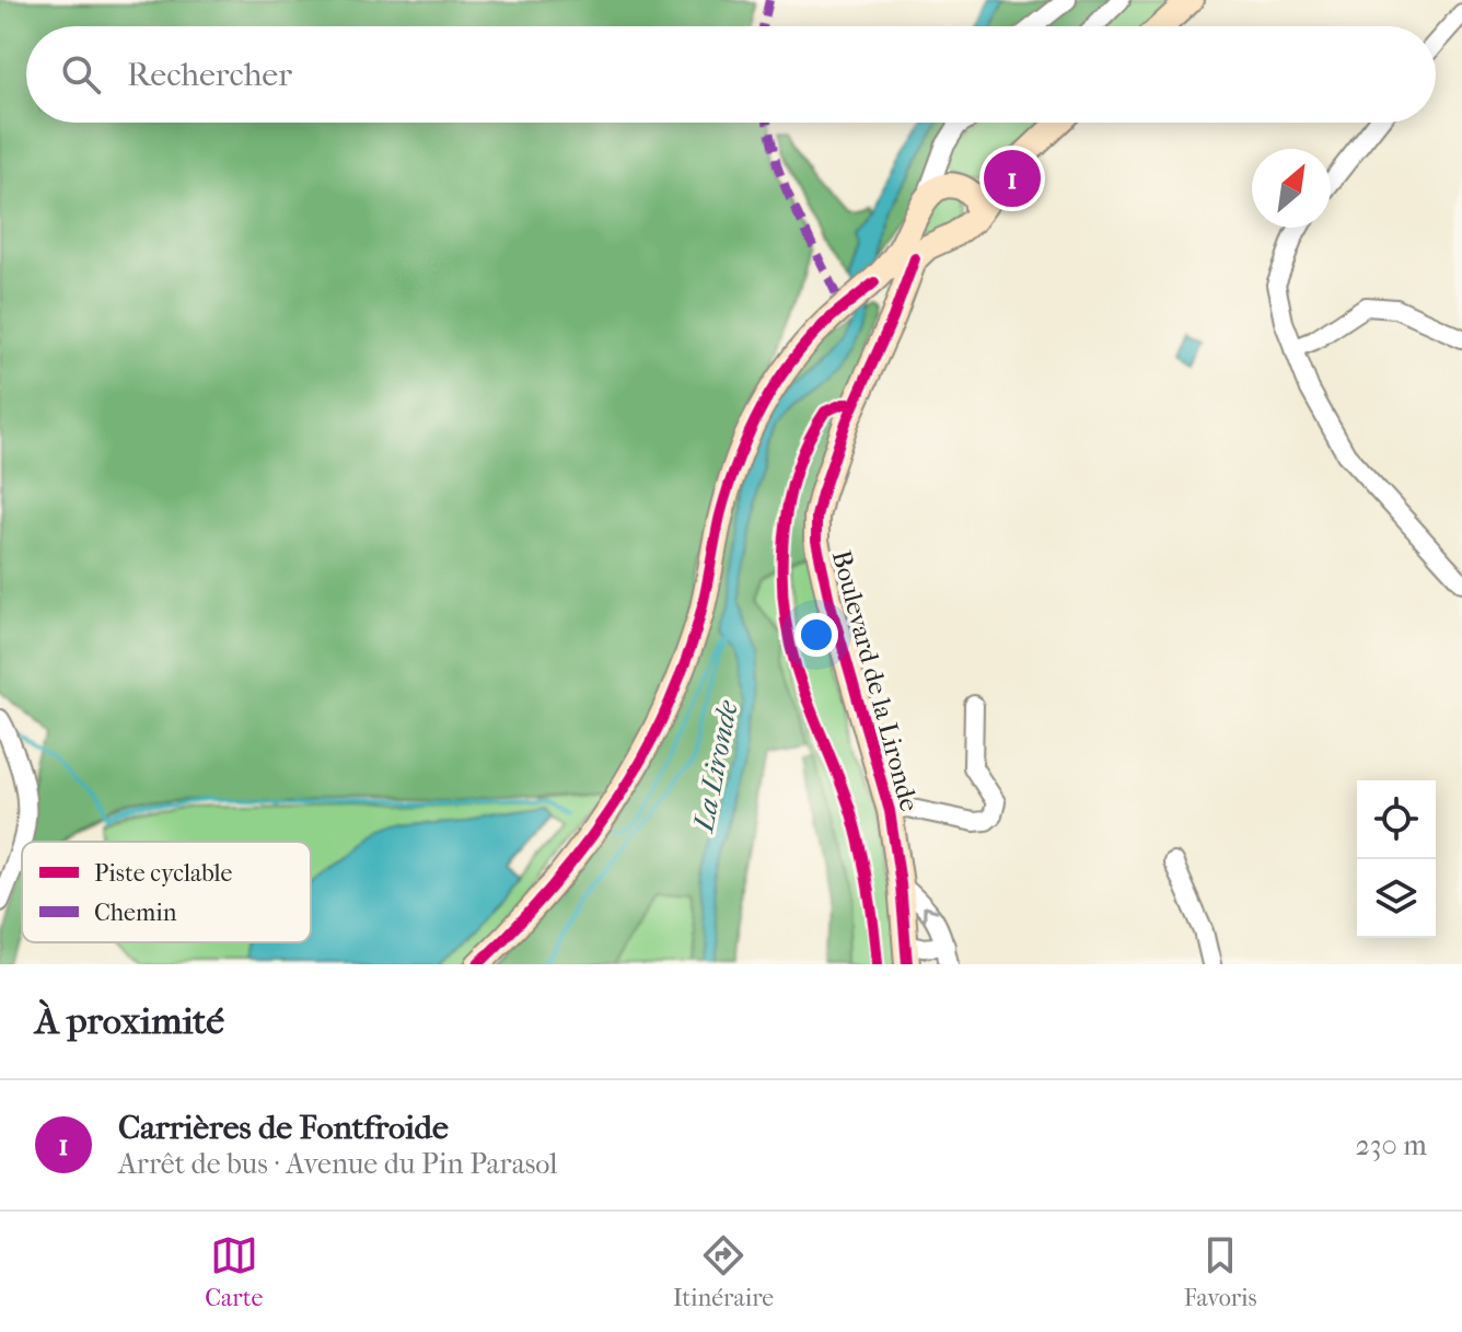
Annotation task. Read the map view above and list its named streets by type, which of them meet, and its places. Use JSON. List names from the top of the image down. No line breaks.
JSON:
{"streets":{"street":["Boulevard de la Lironde"]},"water":["La Lironde"],"legend":["Piste cyclable","Chemin"],"north":"top right","page":{"search":"Rechercher","pins":"1","heading":"À proximité","list":[{"mark":"1","name":"Carrières de Fontfroide","note":"Arrêt de bus · Avenue du Pin Parasol","value":"230 m"}],"nav":["Carte","Itinéraire","Favoris"]}}
